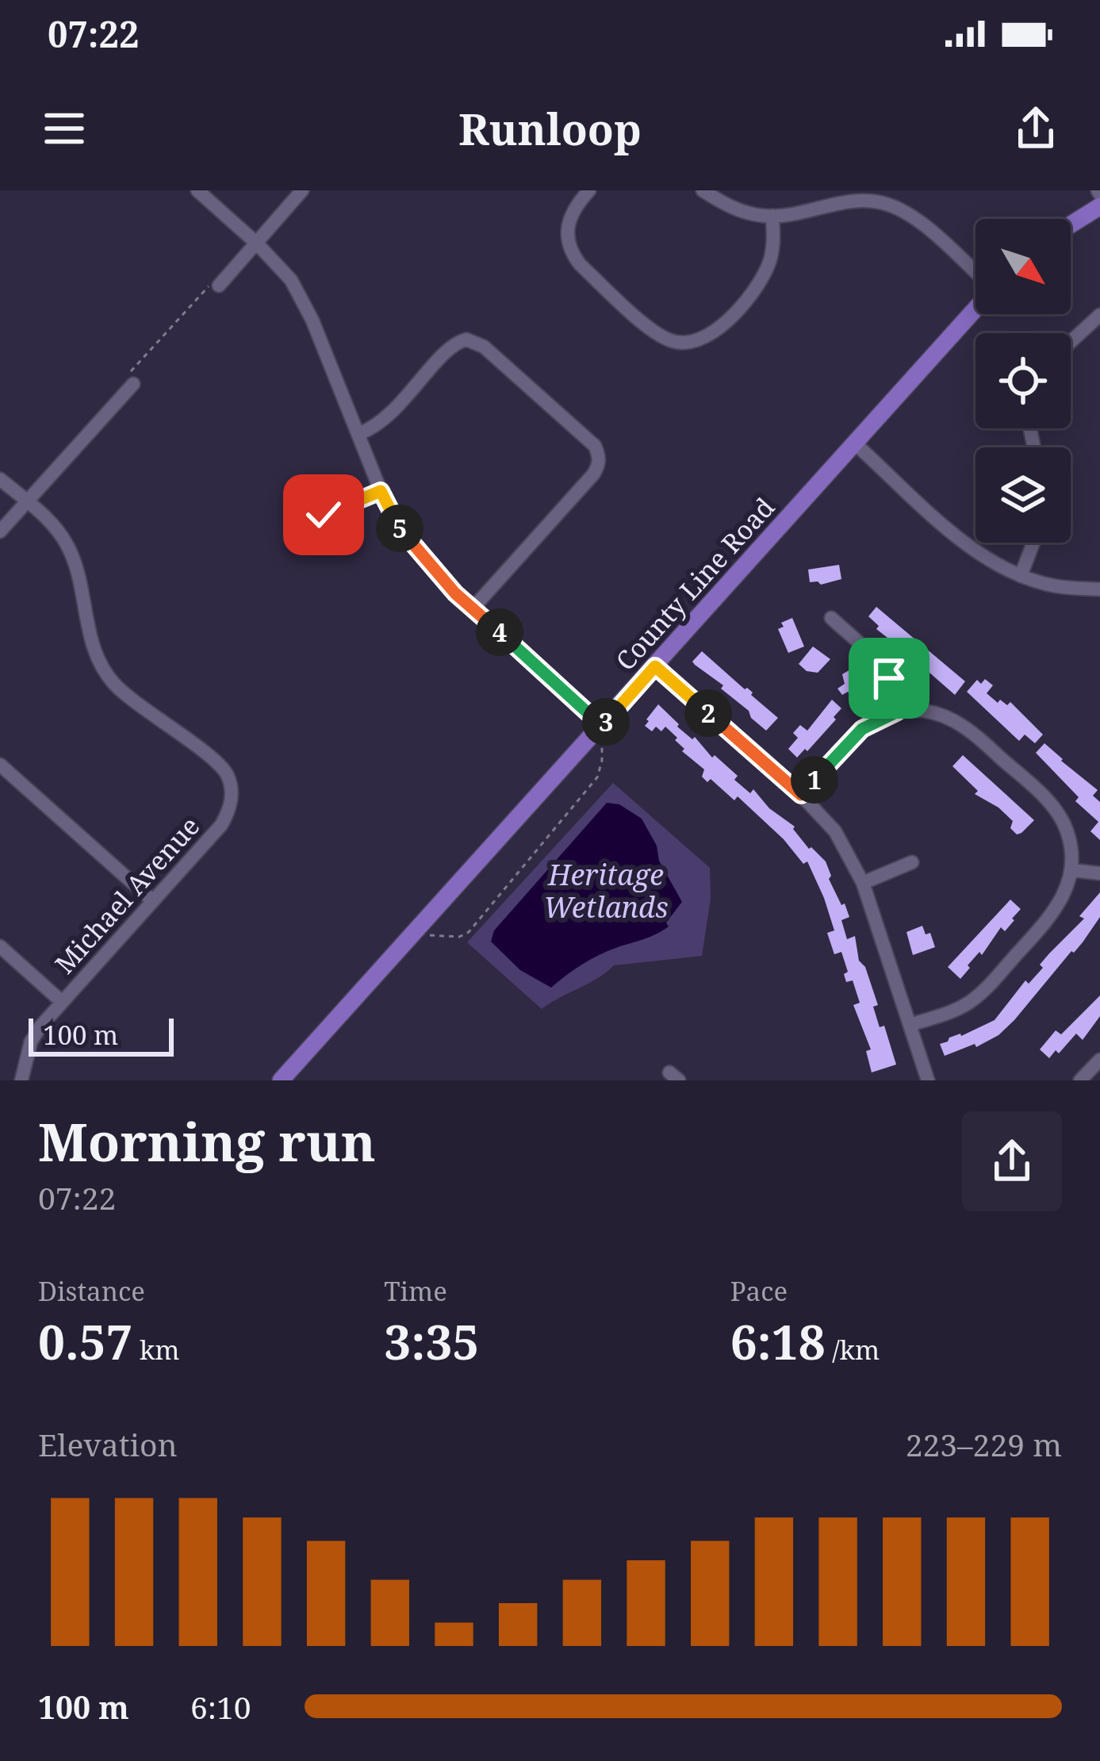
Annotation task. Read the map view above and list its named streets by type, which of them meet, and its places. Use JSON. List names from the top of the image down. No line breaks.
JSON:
{"streets":{"main road":["County Line Road"],"street":["Michael Avenue"]},"water":["Heritage Wetlands"],"scale_bar":"100 m","north":"bottom right","page":{"status":"07:22","header":"Runloop","pins":["5","4","2","3","1"],"scale":"100 m","heading":["Morning run","07:22"],"stats":[["Distance","0.57 km"],["Time","3:35"],["Pace","6:18 /km"]],"chart":["Elevation","223–229 m"],"list":[{"name":"100 m","note":"6:10"}]}}
